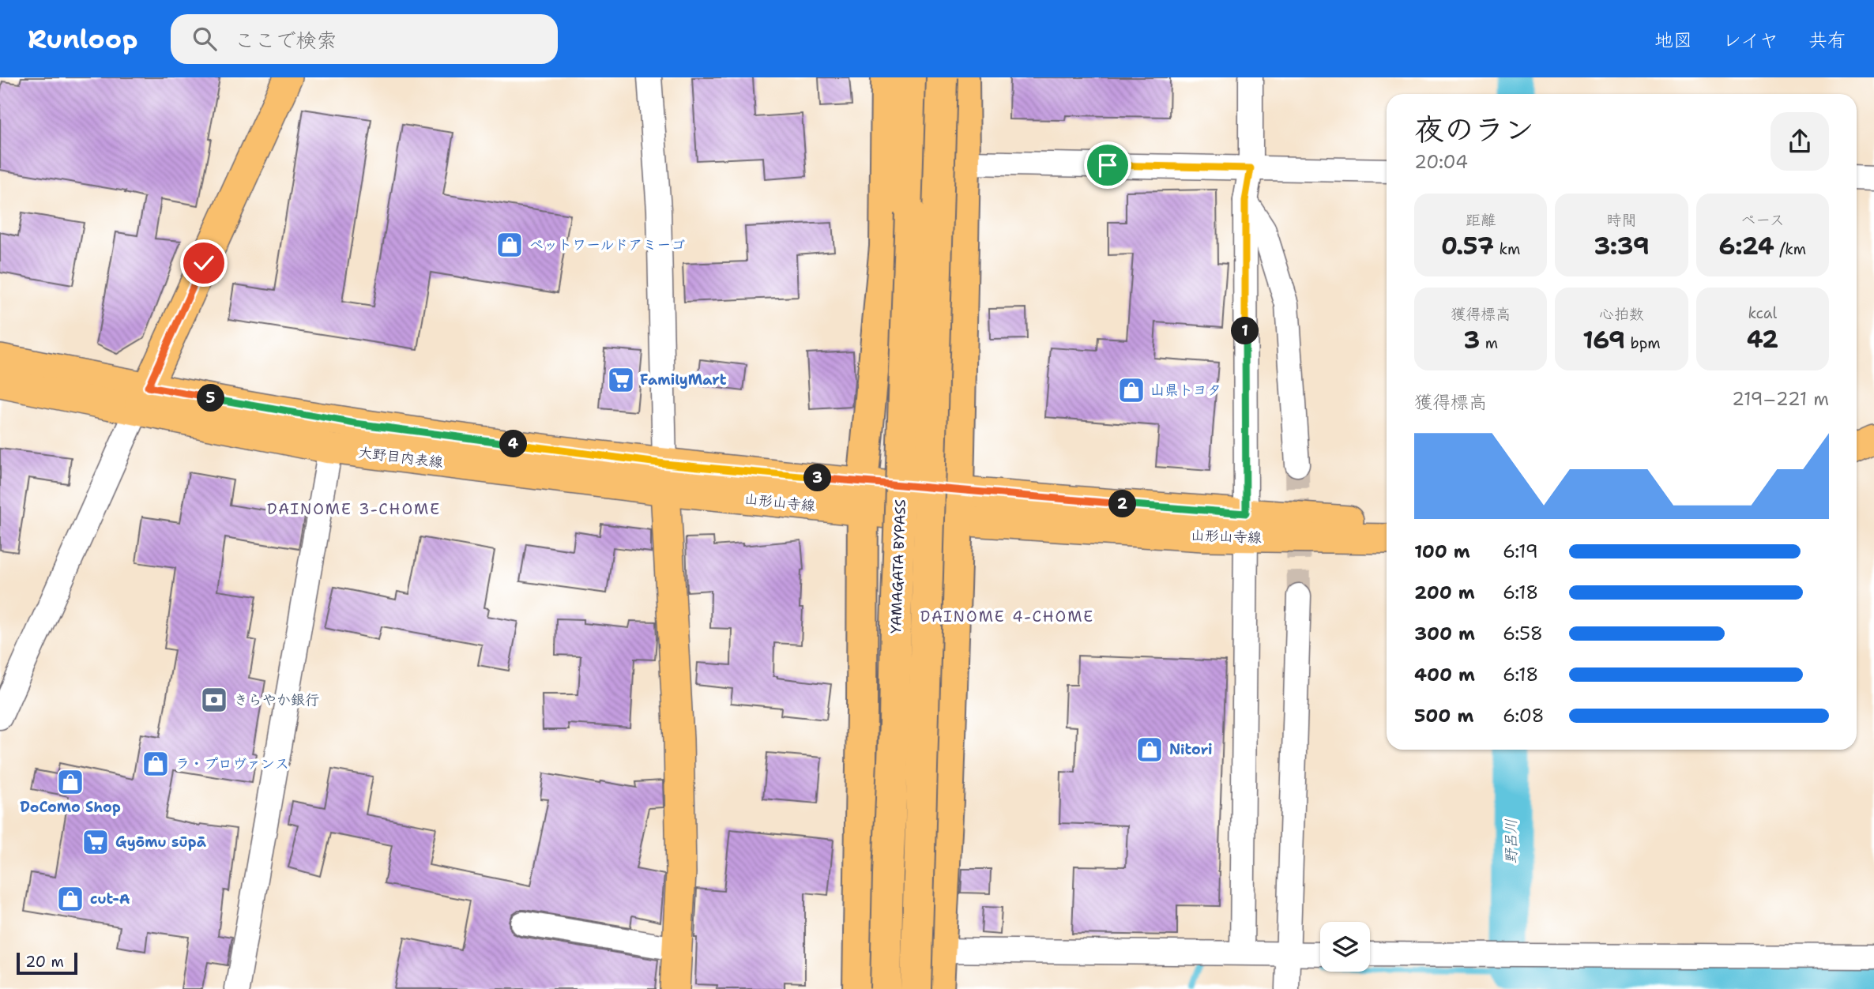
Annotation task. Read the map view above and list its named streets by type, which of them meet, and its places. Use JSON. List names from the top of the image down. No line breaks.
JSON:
{"streets":{"highway":["YAMAGATA BYPASS"],"main road":["大野目内表線","山形山寺線"]},"crossings":[["大野目内表線","山形山寺線"]],"districts":["DAINOME 3-CHOME","DAINOME 4-CHOME"],"water":["野呂川"],"places":{"shop":["ペットワールドアミーゴ","山県トヨタ","Nitori","ラ・プロヴァンス","DoCoMo Shop","cut-A"],"supermarket":["FamilyMart","Gyōmu sūpā"],"bank":["きらやか銀行"]},"scale_bar":"20 m","page":{"header":"Runloop","search":"ここで検索","nav":["地図","レイヤ","共有"],"heading":["夜のラン","20:04"],"stats":[["距離","0.57 km"],["時間","3:39"],["ペース","6:24 /km"],["獲得標高","3 m"],["心拍数","169 bpm"],["kcal","42"]],"pins":["1","5","4","3","2"],"chart":["獲得標高","219–221 m"],"list":[{"name":"100 m","note":"6:19"},{"name":"200 m","note":"6:18"},{"name":"300 m","note":"6:58"},{"name":"400 m","note":"6:18"},{"name":"500 m","note":"6:08"}],"scale":"20 m"}}
